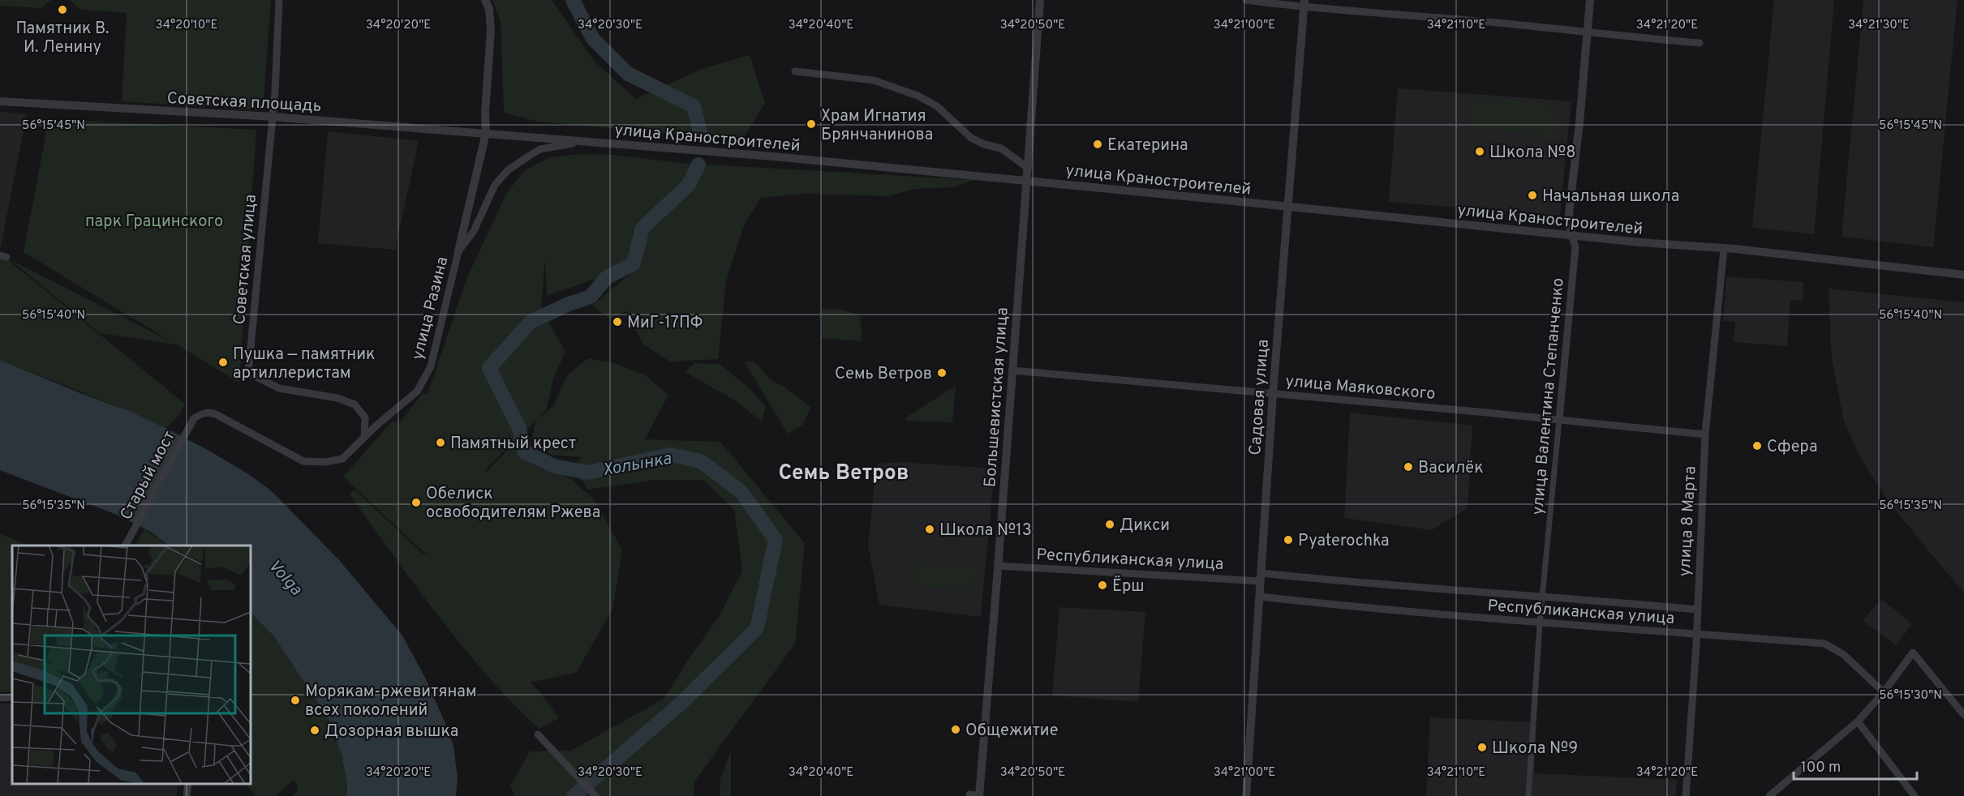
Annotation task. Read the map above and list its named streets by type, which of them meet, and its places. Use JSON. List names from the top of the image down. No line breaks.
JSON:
{"streets":{"street":["Советская площадь","улица Краностроителей","Советская улица","улица Разина","улица Маяковского","улица Валентина Степанченко","Большевистская улица","Садовая улица","Старый мост","улица 8 Марта","Республиканская улица"]},"crossings":[["Советская площадь","улица Краностроителей"],["Советская площадь","Советская улица"],["Советская площадь","улица Разина"],["улица Краностроителей","улица Разина"],["улица Краностроителей","улица Валентина Степанченко"],["улица Краностроителей","Большевистская улица"],["улица Краностроителей","Садовая улица"],["улица Краностроителей","улица 8 Марта"],["Советская улица","улица Разина"],["улица Разина","Старый мост"],["улица Маяковского","улица Валентина Степанченко"],["улица Маяковского","Большевистская улица"],["улица Маяковского","Садовая улица"],["улица Маяковского","улица 8 Марта"],["улица Валентина Степанченко","Республиканская улица"],["Большевистская улица","Республиканская улица"],["Садовая улица","Республиканская улица"],["улица 8 Марта","Республиканская улица"]],"districts":["Семь Ветров"],"water":["Холынка","Volga"],"parks":["парк Грацинского"],"places":["Памятник В. И. Ленину","Храм Игнатия Брянчанинова","Екатерина","Школа №8","Начальная школа","МиГ-17ПФ","Пушка — памятник артиллеристам","Семь Ветров","Памятный крест","Сфера","Василёк","Обелиск освободителям Ржева","Дикси","Школа №13","Pyaterochka","Ёрш","Морякам-ржевитянам всех поколений","Общежитие","Дозорная вышка","Школа №9"],"scale_bar":"100 m","coordinates":["34°20'10\"E","34°20'20\"E","34°20'30\"E","34°20'40\"E","34°20'50\"E","34°21'00\"E","34°21'10\"E","34°21'20\"E","34°21'30\"E","56°15'45\"N","56°15'40\"N","56°15'35\"N","56°15'30\"N"]}
